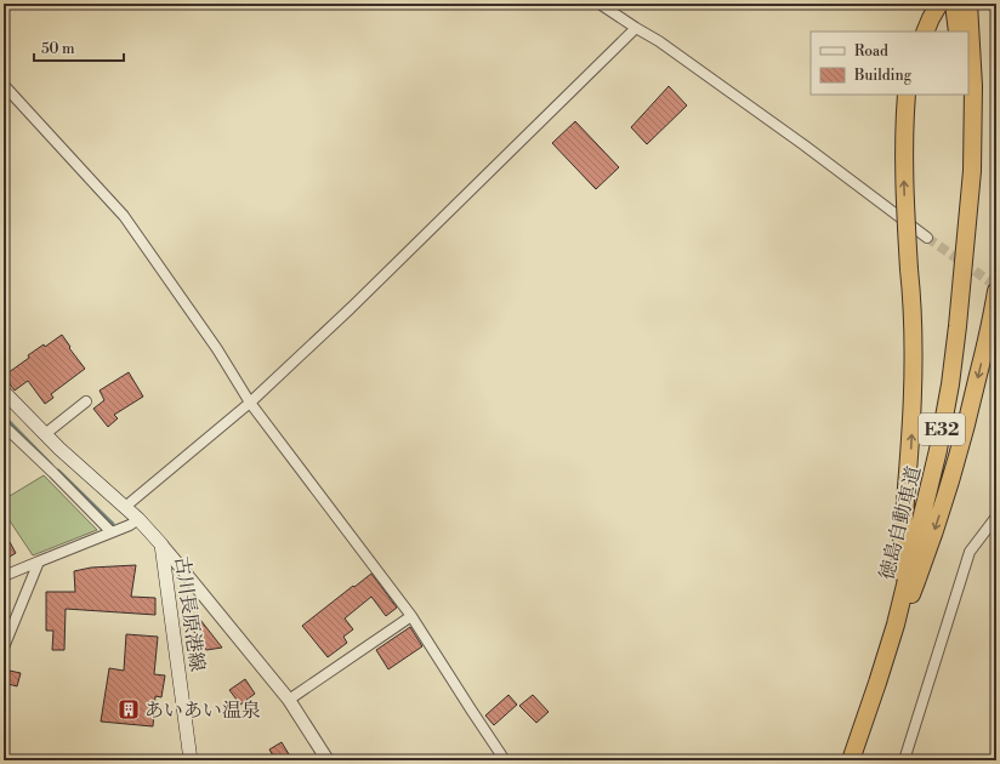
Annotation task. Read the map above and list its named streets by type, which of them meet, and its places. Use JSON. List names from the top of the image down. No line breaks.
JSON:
{"streets":{"highway":["E32","徳島自動車道"],"main road":["古川長原港線"]},"places":{"building":["あいあい温泉"]},"legend":["Road","Building"],"scale_bar":"50 m"}
